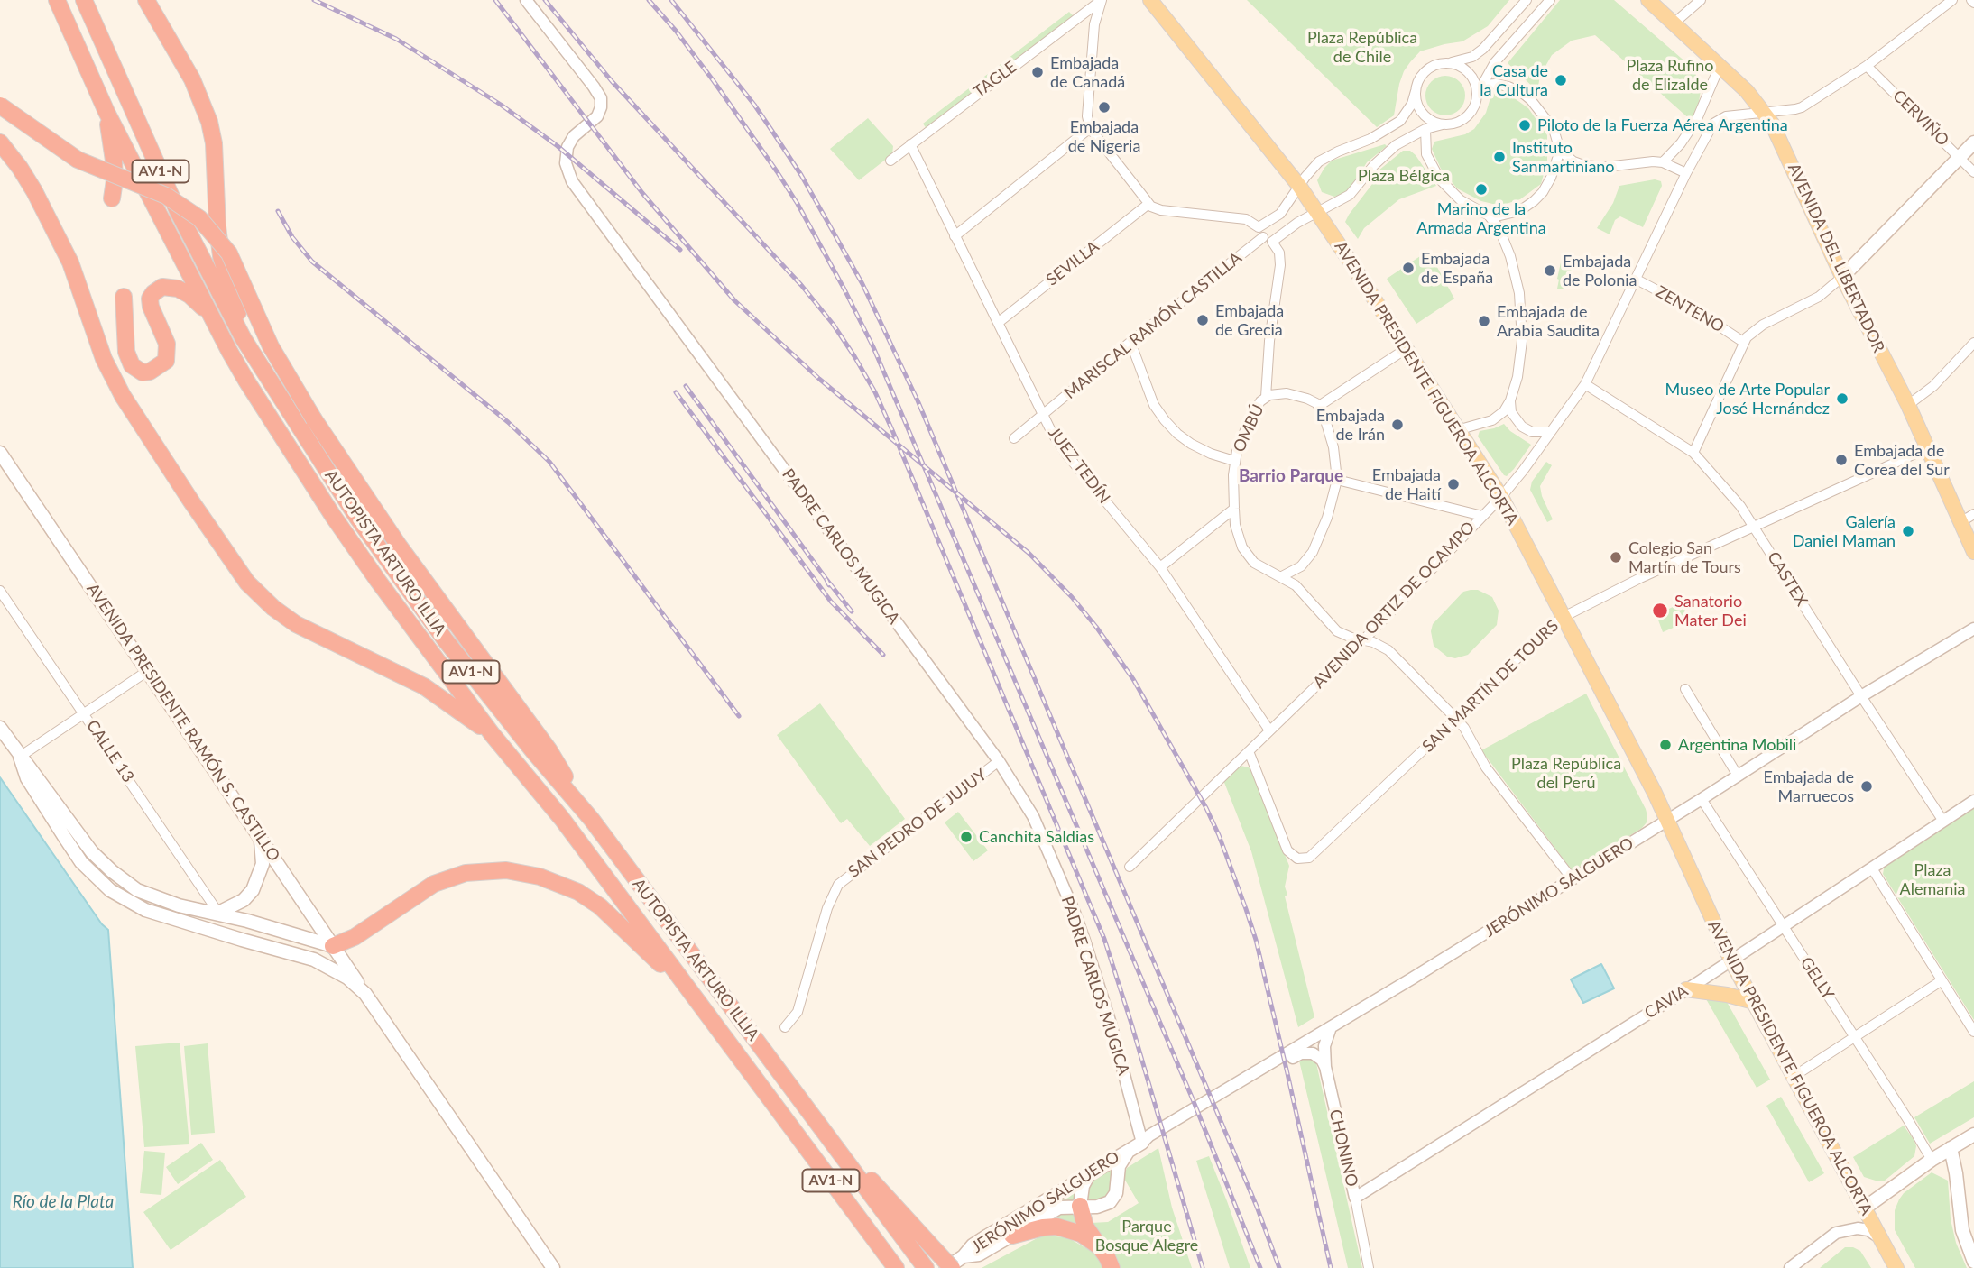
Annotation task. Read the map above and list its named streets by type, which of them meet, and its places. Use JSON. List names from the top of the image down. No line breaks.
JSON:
{"streets":{"highway":["AV1-N","AUTOPISTA ARTURO ILLIA"],"main road":["AVENIDA DEL LIBERTADOR","AVENIDA PRESIDENTE FIGUEROA ALCORTA","AVENIDA PRESIDENTE RAMÓN S. CASTILLO","JERÓNIMO SALGUERO"],"street":["TAGLE","CERVIÑO","SEVILLA","ZENTENO","MARISCAL RAMÓN CASTILLA","OMBÚ","JUEZ TEDÍN","PADRE CARLOS MUGICA","CASTEX","AVENIDA ORTIZ DE OCAMPO","SAN MARTÍN DE TOURS","CALLE 13","SAN PEDRO DE JUJUY","GELLY","CAVIA","CHONINO"]},"crossings":[["TAGLE","JUEZ TEDÍN"],["CERVIÑO","AVENIDA ORTIZ DE OCAMPO"],["AVENIDA DEL LIBERTADOR","AVENIDA ORTIZ DE OCAMPO"],["AVENIDA DEL LIBERTADOR","SAN MARTÍN DE TOURS"],["SEVILLA","JUEZ TEDÍN"],["ZENTENO","AVENIDA ORTIZ DE OCAMPO"],["MARISCAL RAMÓN CASTILLA","AVENIDA PRESIDENTE FIGUEROA ALCORTA"],["MARISCAL RAMÓN CASTILLA","JUEZ TEDÍN"],["AVENIDA PRESIDENTE FIGUEROA ALCORTA","AVENIDA ORTIZ DE OCAMPO"],["AVENIDA PRESIDENTE FIGUEROA ALCORTA","SAN MARTÍN DE TOURS"],["AVENIDA PRESIDENTE FIGUEROA ALCORTA","JERÓNIMO SALGUERO"],["AVENIDA PRESIDENTE FIGUEROA ALCORTA","CAVIA"],["OMBÚ","AVENIDA ORTIZ DE OCAMPO"],["OMBÚ","SAN MARTÍN DE TOURS"],["OMBÚ","JERÓNIMO SALGUERO"],["JUEZ TEDÍN","AVENIDA ORTIZ DE OCAMPO"],["PADRE CARLOS MUGICA","SAN PEDRO DE JUJUY"],["PADRE CARLOS MUGICA","JERÓNIMO SALGUERO"],["CASTEX","AVENIDA ORTIZ DE OCAMPO"],["CASTEX","SAN MARTÍN DE TOURS"],["CASTEX","JERÓNIMO SALGUERO"],["CASTEX","CAVIA"],["AVENIDA ORTIZ DE OCAMPO","SAN MARTÍN DE TOURS"],["JERÓNIMO SALGUERO","GELLY"],["JERÓNIMO SALGUERO","CHONINO"],["GELLY","CAVIA"],["CAVIA","CHONINO"]],"districts":["Barrio Parque"],"water":["Río de la Plata"],"parks":["Plaza República de Chile","Plaza Rufino de Elizalde","Plaza Bélgica","Plaza República del Perú","Plaza Alemania","Parque Bosque Alegre"],"places":["Embajada de Canadá","Casa de la Cultura","Embajada de Nigeria","Piloto de la Fuerza Aérea Argentina","Instituto Sanmartiniano","Marino de la Armada Argentina","Embajada de España","Embajada de Polonia","Embajada de Grecia","Embajada de Arabia Saudita","Museo de Arte Popular José Hernández","Embajada de Irán","Embajada de Corea del Sur","Embajada de Haití","Galería Daniel Maman","Colegio San Martín de Tours","Sanatorio Mater Dei","Argentina Mobili","Embajada de Marruecos","Canchita Saldias"]}
